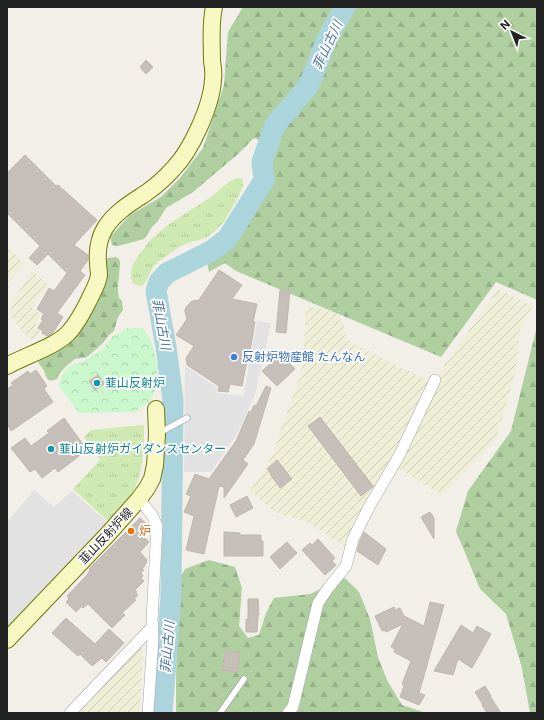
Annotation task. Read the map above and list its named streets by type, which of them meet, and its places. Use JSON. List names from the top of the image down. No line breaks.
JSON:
{"streets":{"street":["韮山反射炉線"]},"water":["菲山古川"],"places":["反射炉物産館 たんなん","韮山反射炉","韮山反射炉ガイダンスセンター","炉"],"north":"top left"}
